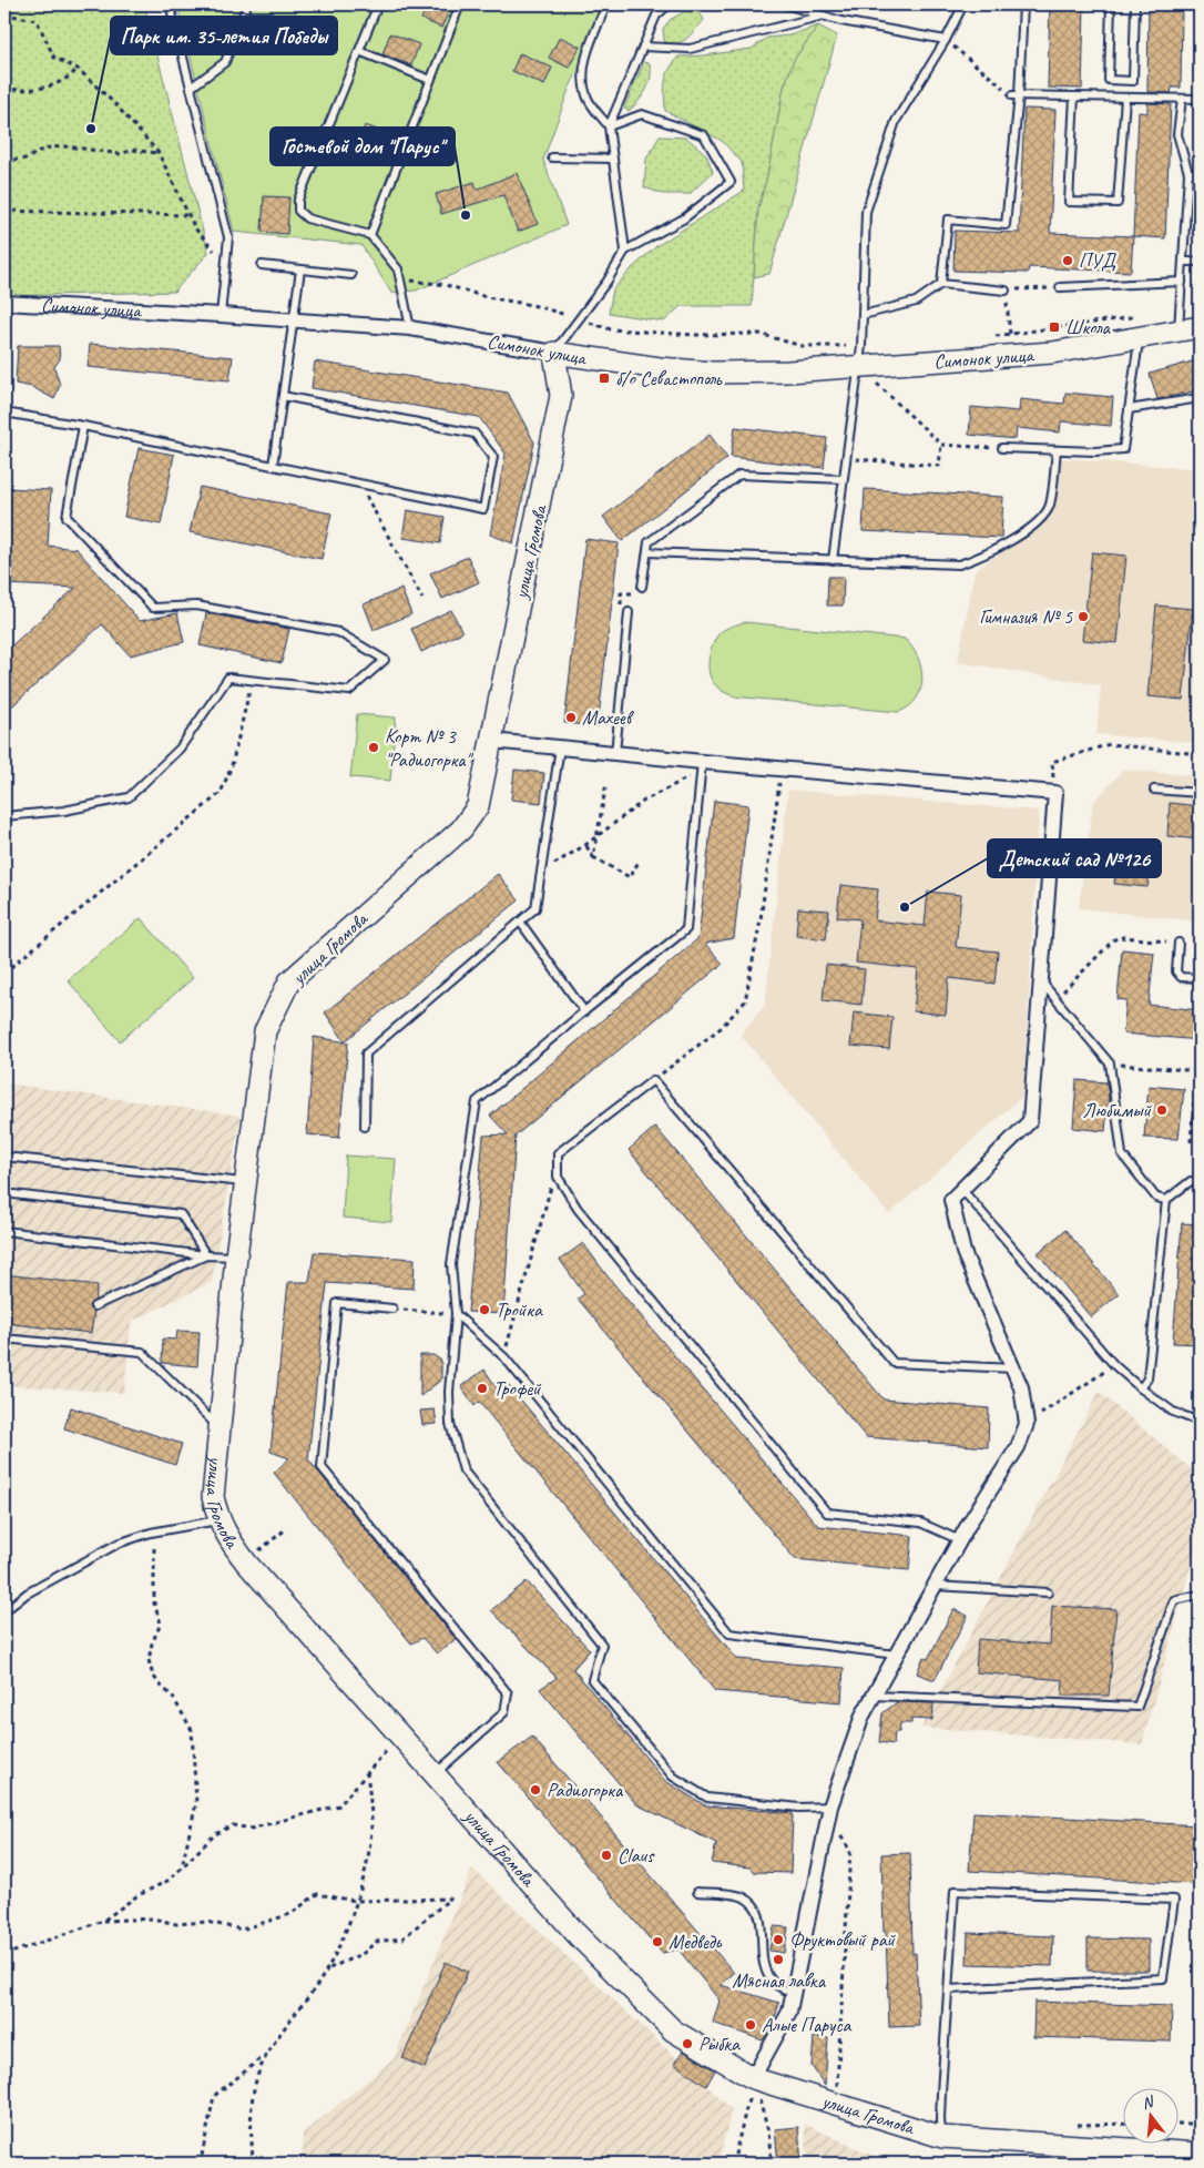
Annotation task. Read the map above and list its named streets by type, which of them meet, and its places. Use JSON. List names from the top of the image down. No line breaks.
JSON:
{"streets":{"street":["Симонок улица","улица Громова"]},"crossings":[["Симонок улица","улица Громова"]],"places":{"other":["Парк им. 35-летия Победы","Гостевой дом \"Парус\"","ПУД","Гимназия № 5","Махеев","Корт № 3 \"Радиогорка\"","Детский сад №126","Любимый","Тройка","Трофей","Радиогорка","Claus","Фруктовый рай","Медведь","Мясная лавка","Алые Паруса","Рыбка"],"transit":["Школа","б/о Севастополь"]},"north":"top"}
